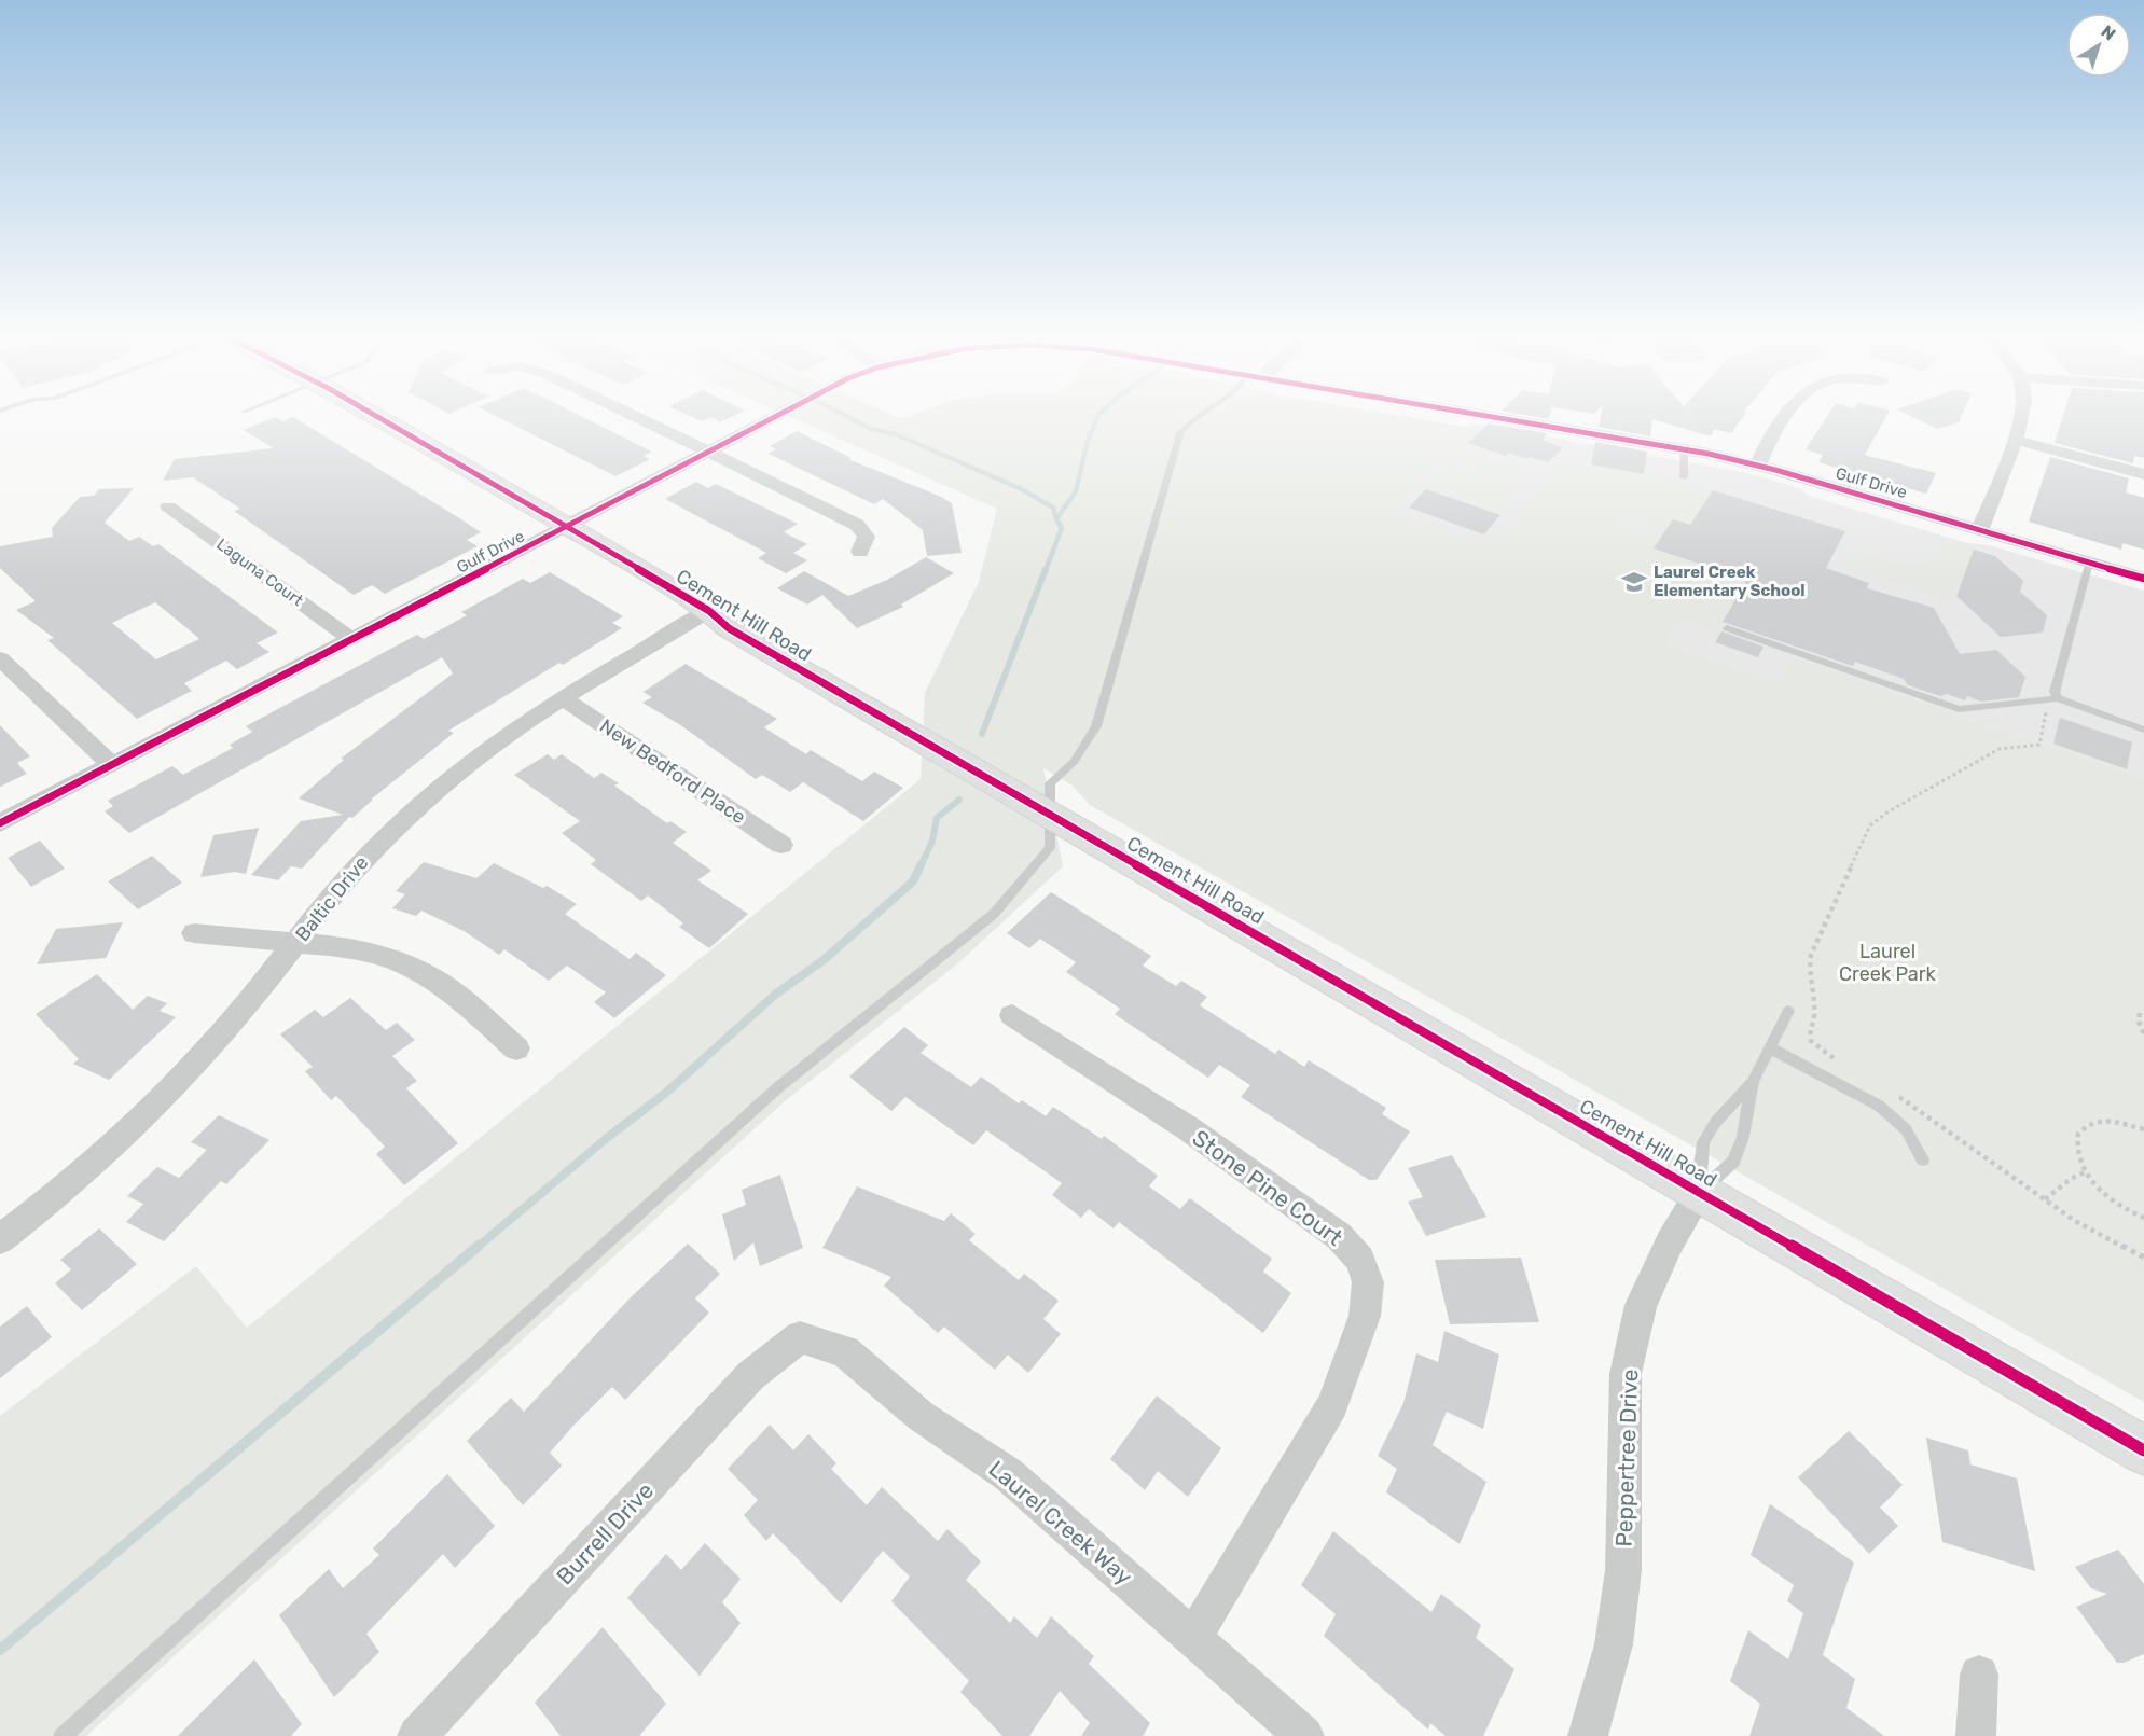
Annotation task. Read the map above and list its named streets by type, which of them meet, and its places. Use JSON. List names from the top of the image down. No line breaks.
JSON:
{"streets":{"street":["Gulf Drive","Laguna Court","Cement Hill Road","New Bedford Place","Baltic Drive","Stone Pine Court","Peppertree Drive","Laurel Creek Way","Burrell Drive"]},"crossings":[["Gulf Drive","Laguna Court"],["Gulf Drive","Cement Hill Road"],["Cement Hill Road","Baltic Drive"],["Cement Hill Road","Peppertree Drive"],["New Bedford Place","Baltic Drive"],["Stone Pine Court","Laurel Creek Way"],["Laurel Creek Way","Burrell Drive"]],"parks":["Laurel Creek Park"],"places":{"school or university":["Laurel Creek Elementary School"]},"north":"top right"}
